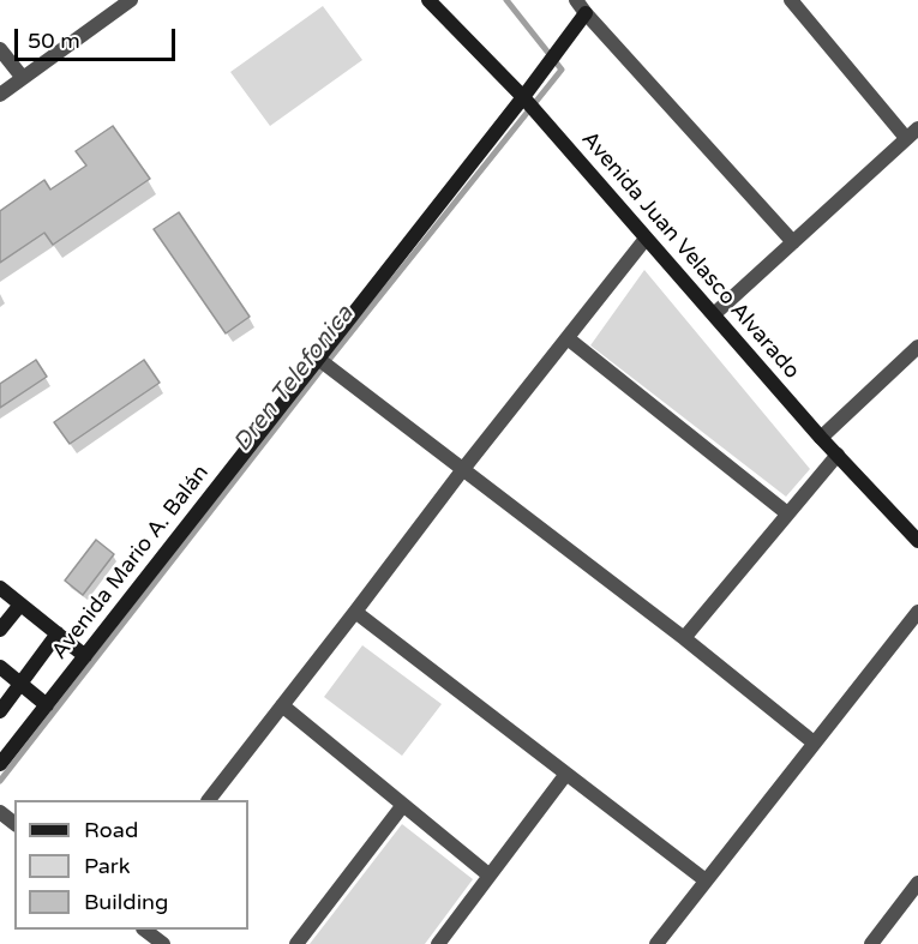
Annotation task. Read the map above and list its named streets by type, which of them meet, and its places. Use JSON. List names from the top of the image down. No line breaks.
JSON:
{"streets":{"street":["Avenida Juan Velasco Alvarado","Avenida Mario A. Balán"]},"crossings":[["Avenida Juan Velasco Alvarado","Avenida Mario A. Balán"]],"water":["Dren Telefonica"],"legend":["Road","Park","Building"],"scale_bar":"50 m"}
